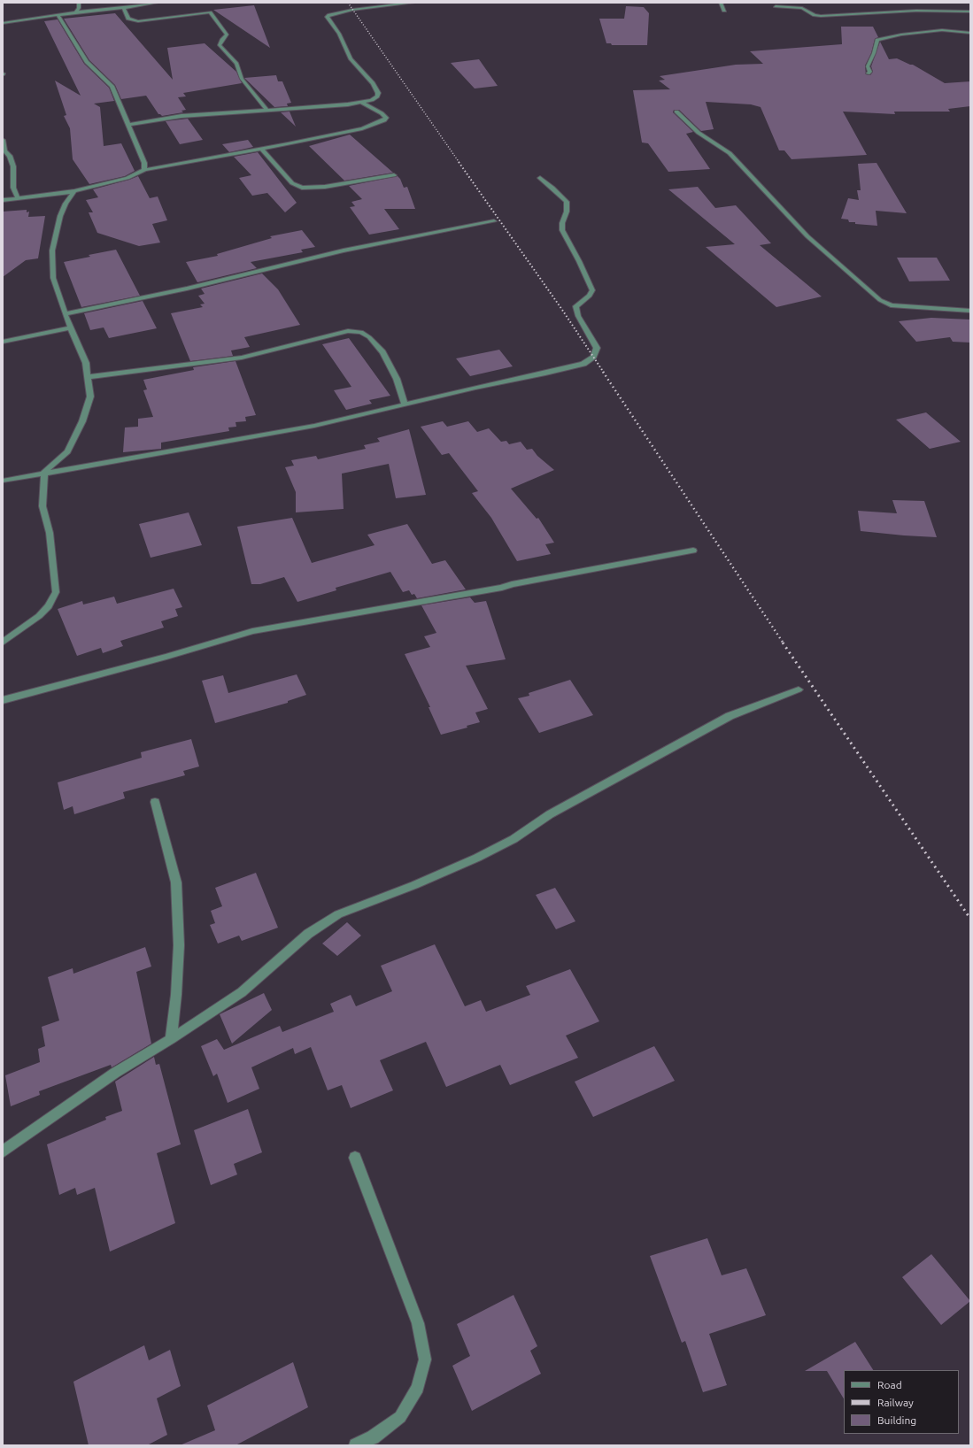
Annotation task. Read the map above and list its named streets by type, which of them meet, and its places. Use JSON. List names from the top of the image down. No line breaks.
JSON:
{"legend":["Road","Railway","Building"]}
